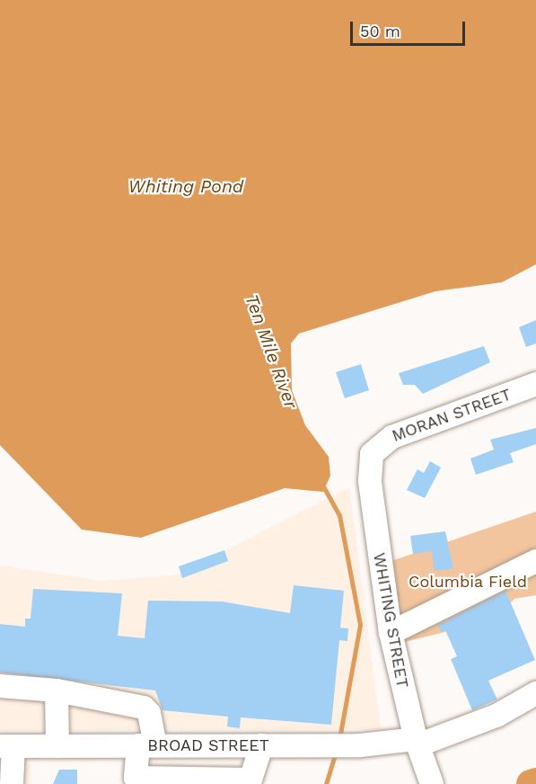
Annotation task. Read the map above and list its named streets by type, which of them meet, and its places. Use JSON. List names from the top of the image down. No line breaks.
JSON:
{"streets":{"street":["MORAN STREET","WHITING STREET","BROAD STREET"]},"crossings":[["MORAN STREET","WHITING STREET"],["WHITING STREET","BROAD STREET"]],"water":["Whiting Pond","Ten Mile River"],"parks":["Columbia Field"],"scale_bar":"50 m"}
